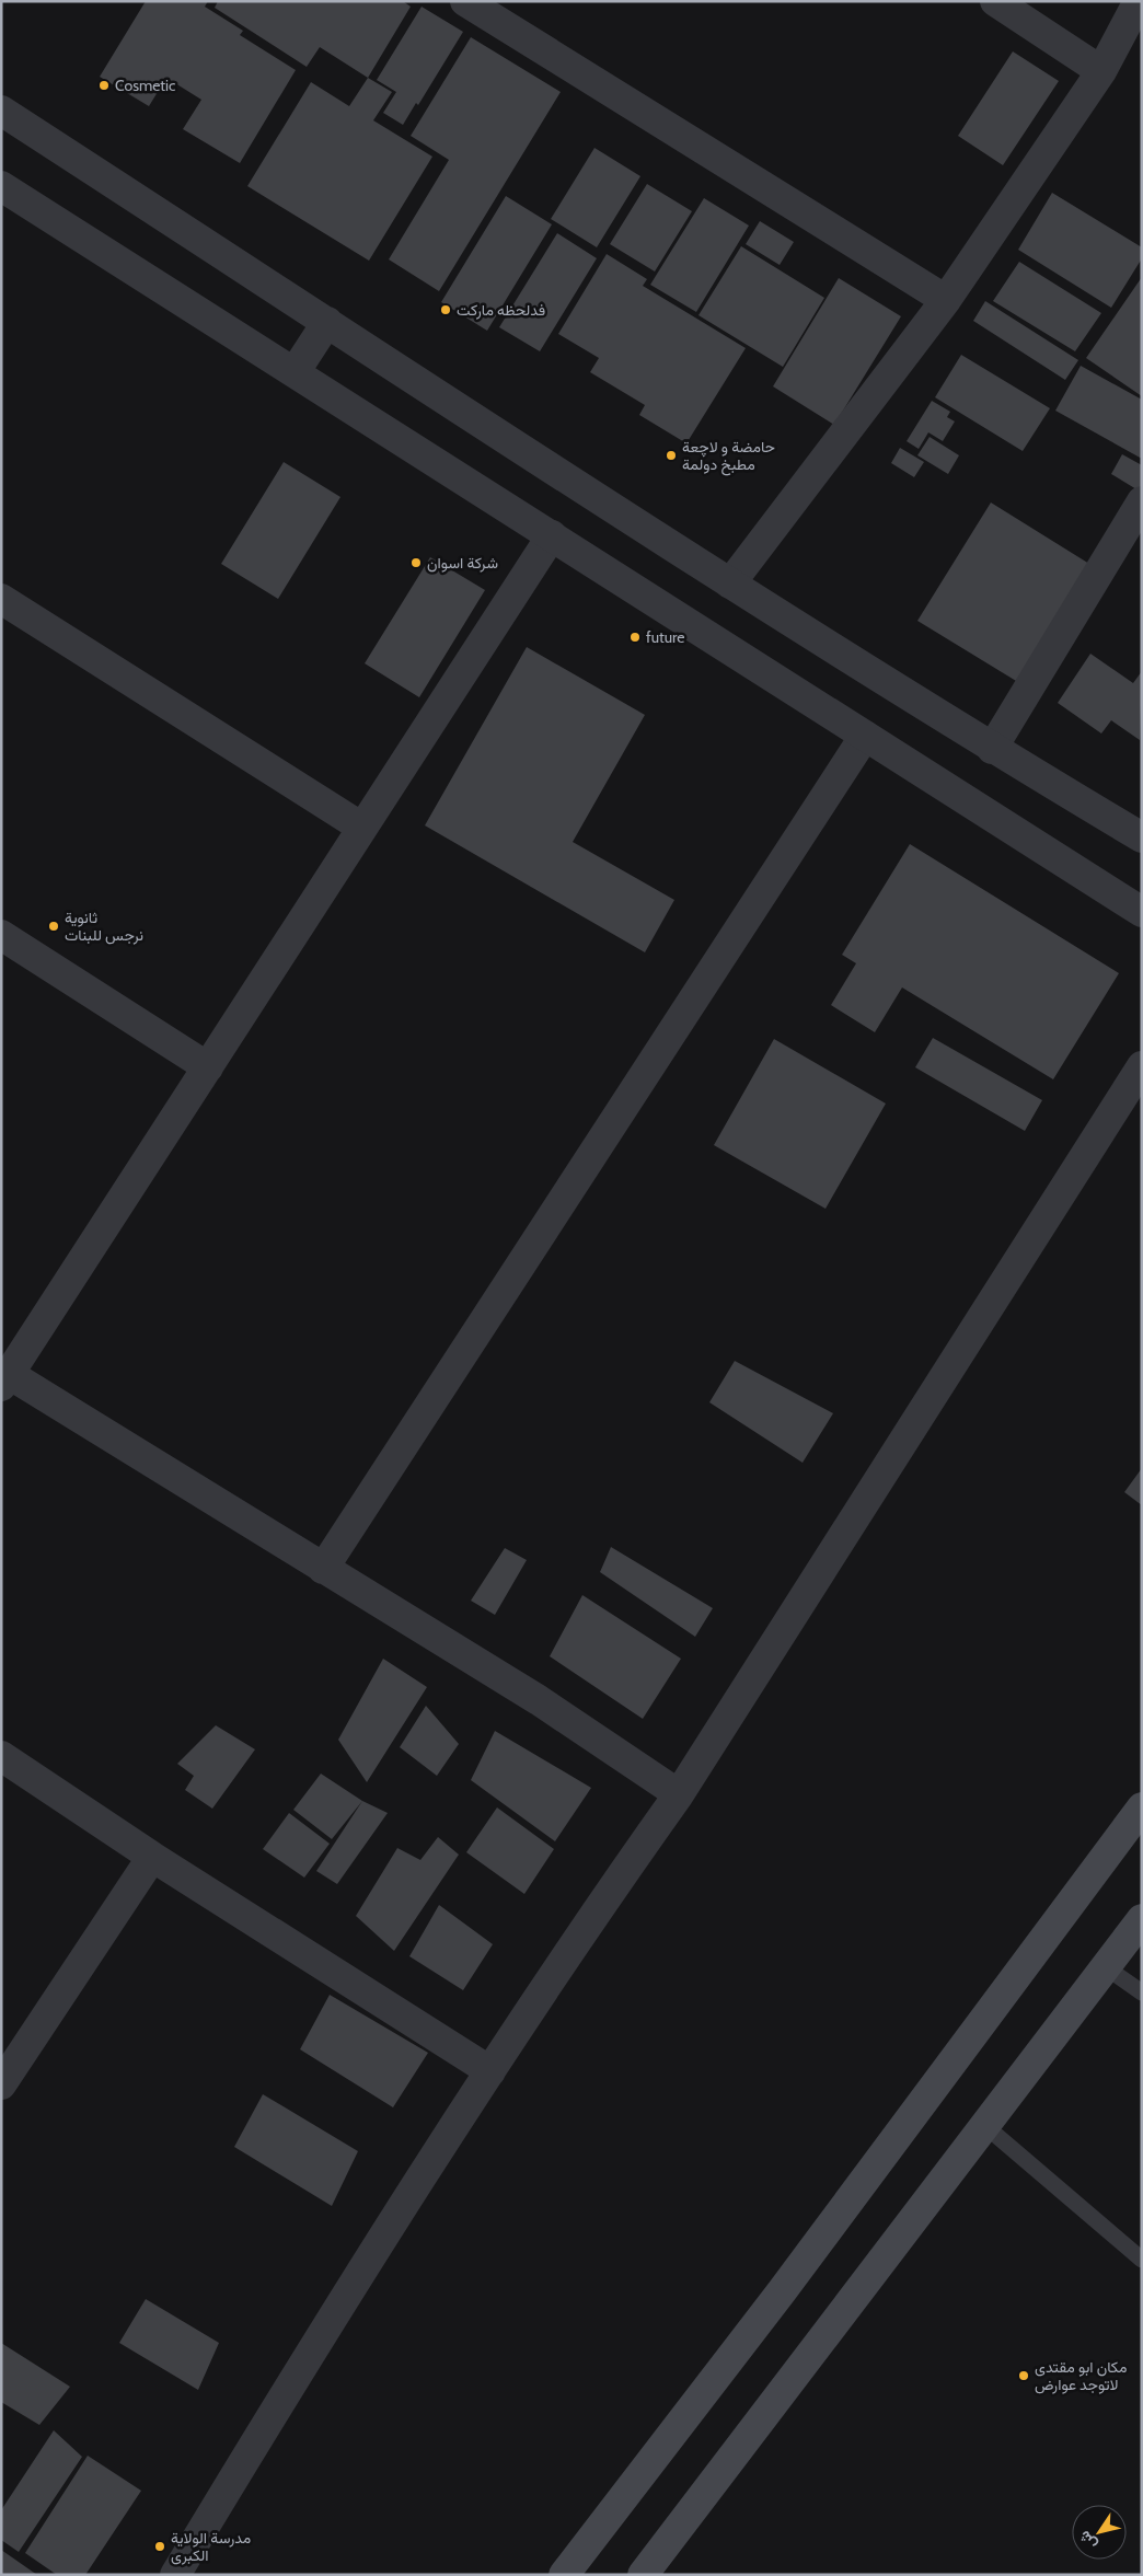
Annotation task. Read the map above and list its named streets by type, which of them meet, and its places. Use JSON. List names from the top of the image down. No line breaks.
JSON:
{"places":["Cosmetic","فدلحظه ماركت","حامضة و لاچعة مطبخ دولمة","شركة اسوان","future","ثانوية نرجس للبنات","مكان ابو مقتدى لاتوجد عوارض","مدرسة الولاية الكبرى"],"north":"bottom left"}
